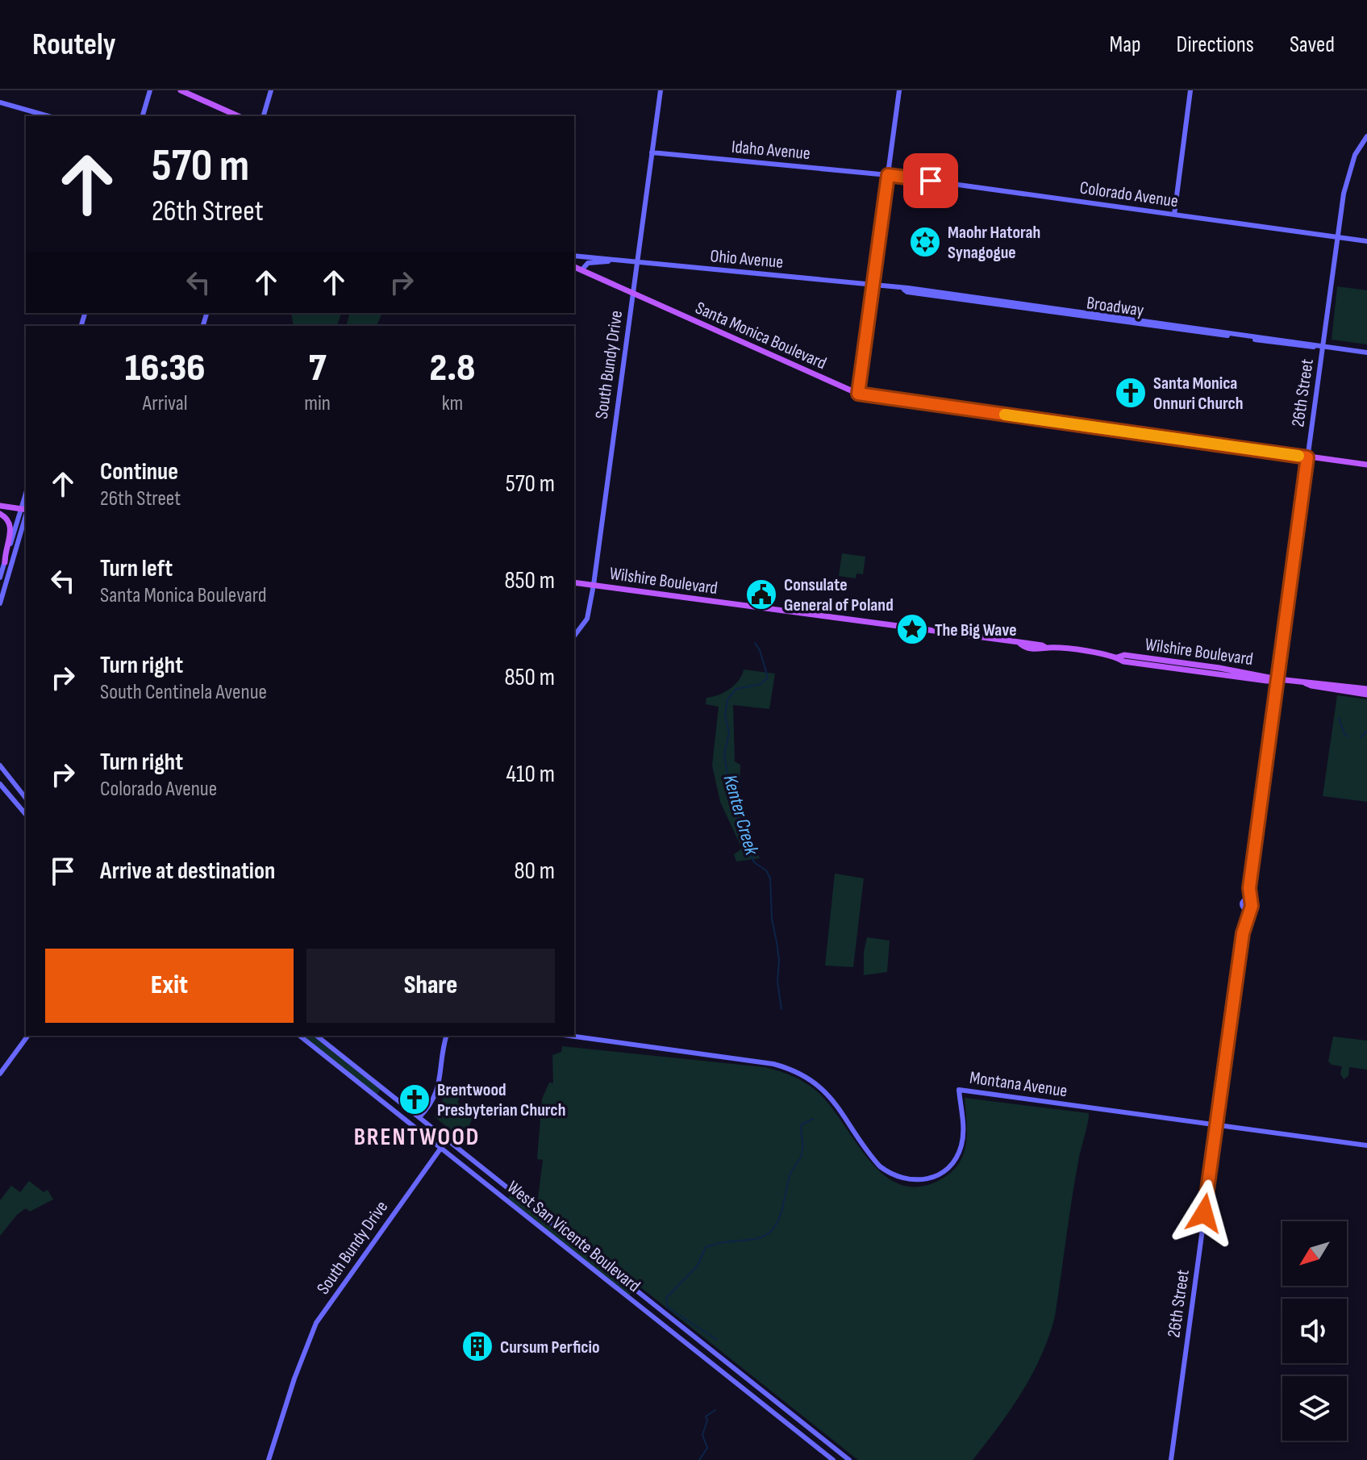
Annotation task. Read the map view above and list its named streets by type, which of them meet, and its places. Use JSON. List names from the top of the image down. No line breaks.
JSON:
{"streets":{"main road":["Santa Monica Boulevard","Wilshire Boulevard"],"street":["Idaho Avenue","Colorado Avenue","Ohio Avenue","Broadway","South Bundy Drive","26th Street","Montana Avenue","West San Vicente Boulevard"]},"crossings":[["Idaho Avenue","Colorado Avenue"],["Idaho Avenue","South Bundy Drive"],["Colorado Avenue","26th Street"],["Ohio Avenue","Broadway"],["Ohio Avenue","Santa Monica Boulevard"],["Ohio Avenue","South Bundy Drive"],["Broadway","26th Street"],["Santa Monica Boulevard","South Bundy Drive"],["Santa Monica Boulevard","26th Street"],["South Bundy Drive","Wilshire Boulevard"],["South Bundy Drive","West San Vicente Boulevard"],["26th Street","Wilshire Boulevard"],["26th Street","Montana Avenue"]],"districts":["BRENTWOOD"],"water":["Kenter Creek"],"places":{"synagogue":["Maohr Hatorah Synagogue"],"church":["Santa Monica Onnuri Church","Brentwood Presbyterian Church"],"public building":["Consulate General of Poland"],"place":["The Big Wave"],"building":["Cursum Perficio"]},"north":"bottom left","page":{"header":"Routely","nav":["Map","Directions","Saved"],"turn":["570 m","26th Street"],"eta":["16:36","Arrival","7","min","2.8","km"],"list":[{"name":"Continue","note":"26th Street","value":"570 m"},{"name":"Turn left","note":"Santa Monica Boulevard","value":"850 m"},{"name":"Turn right","note":"South Centinela Avenue","value":"850 m"},{"name":"Turn right","note":"Colorado Avenue","value":"410 m"},{"name":"Arrive at destination","value":"80 m"}],"buttons":["Exit","Share"]}}
